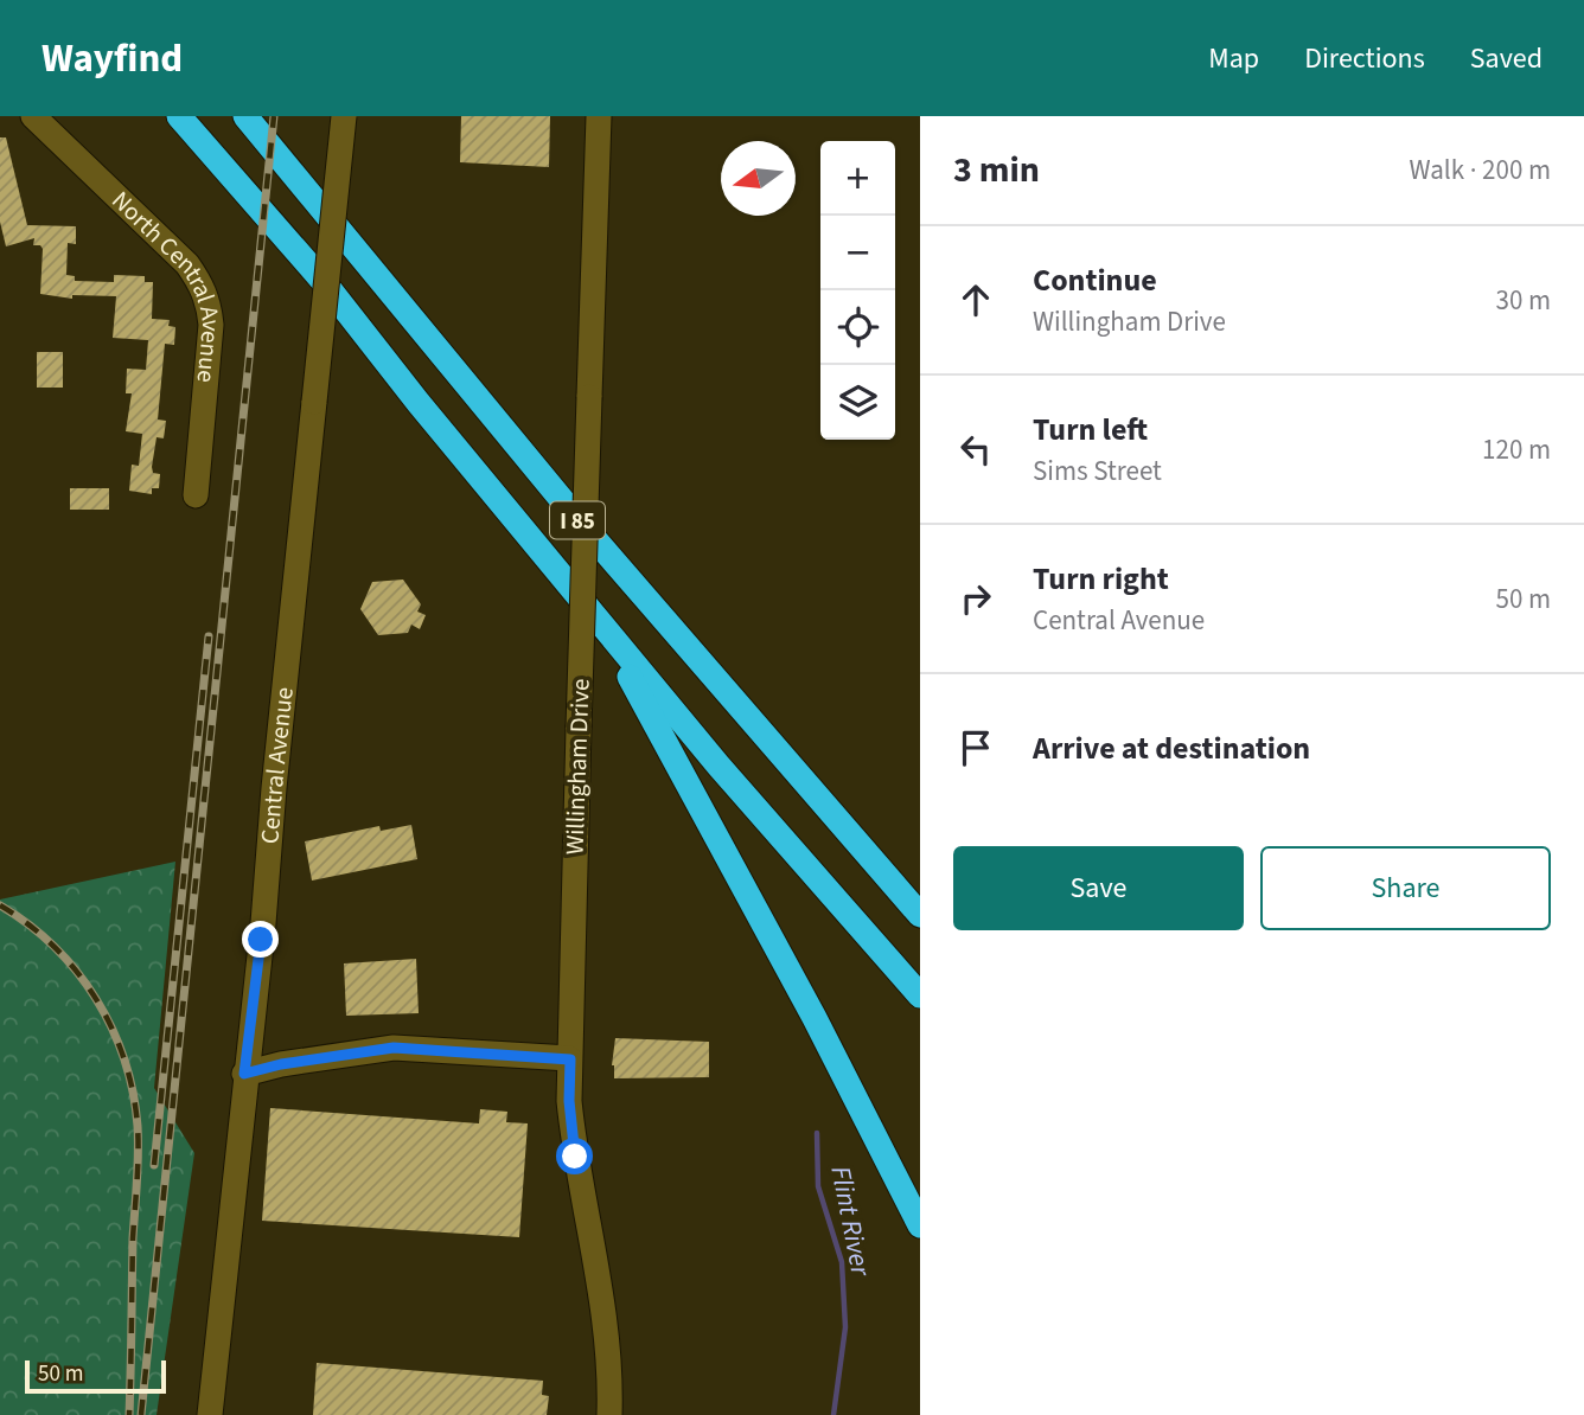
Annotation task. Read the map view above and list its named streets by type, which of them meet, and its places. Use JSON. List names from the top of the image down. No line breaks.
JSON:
{"streets":{"highway":["I 85"],"street":["North Central Avenue","Central Avenue","Willingham Drive"]},"water":["Flint River"],"scale_bar":"50 m","north":"left","page":{"header":"Wayfind","nav":["Map","Directions","Saved"],"heading":["3 min","Walk · 200 m"],"map_buttons":["+","−"],"list":[["Continue","Willingham Drive","30 m"],["Turn left","Sims Street","120 m"],["Turn right","Central Avenue","50 m"],"Arrive at destination"],"buttons":["Save","Share"],"scale":"50 m"}}
